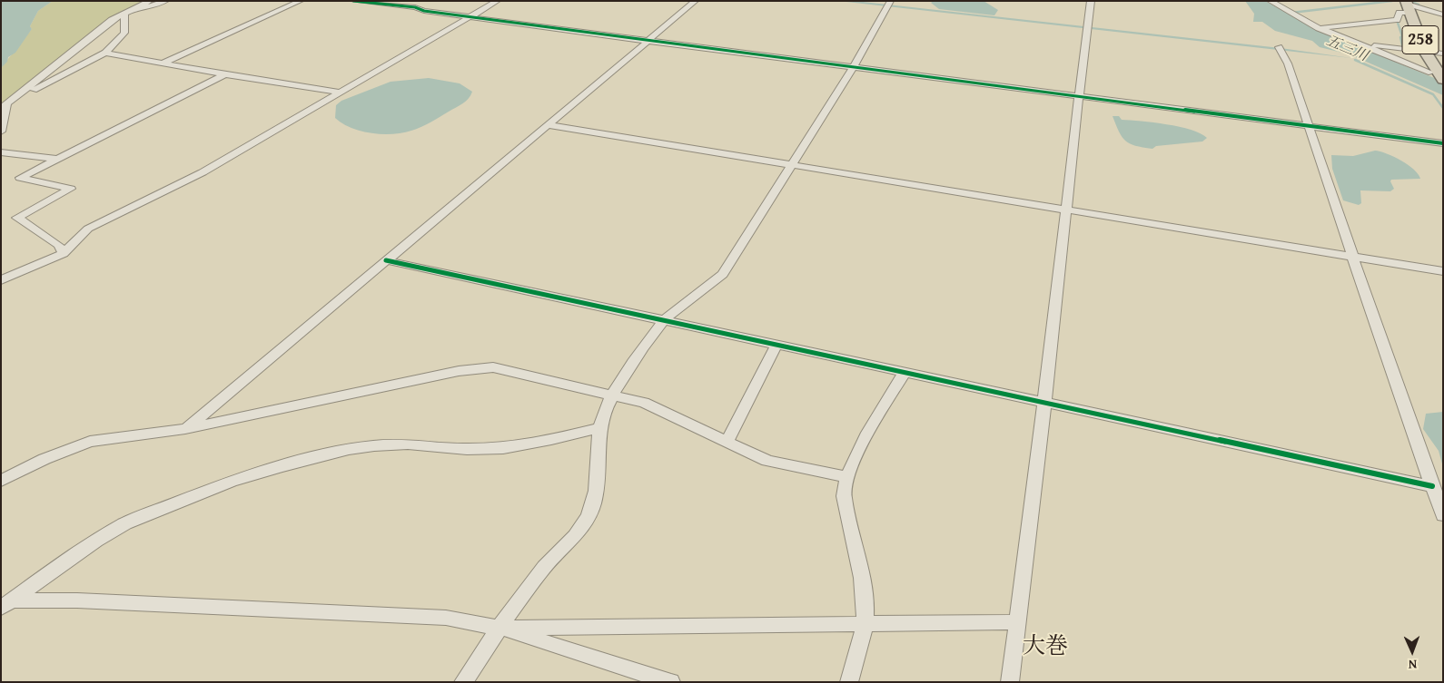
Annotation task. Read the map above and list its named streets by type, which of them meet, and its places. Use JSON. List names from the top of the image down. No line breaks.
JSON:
{"streets":{"highway":["258"]},"districts":["大巻"],"water":["五三川"],"north":"bottom"}
